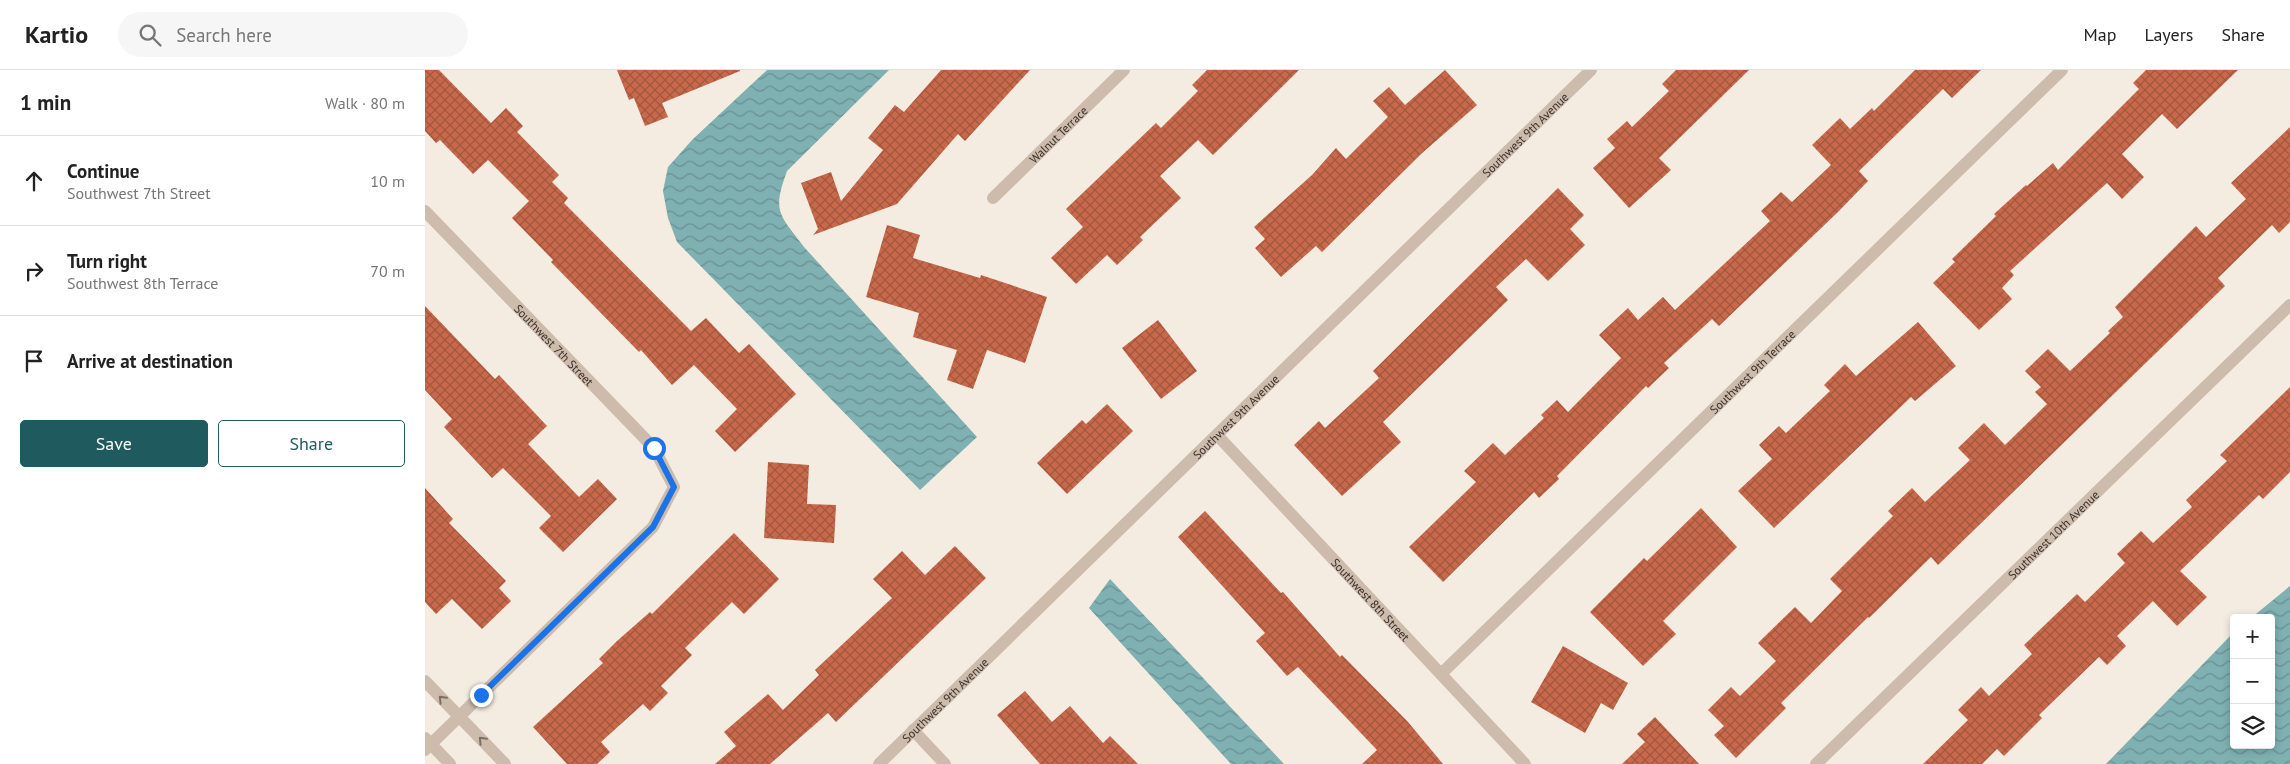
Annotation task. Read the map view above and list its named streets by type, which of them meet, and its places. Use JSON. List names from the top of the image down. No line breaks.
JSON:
{"streets":{"street":["Walnut Terrace","Southwest 9th Avenue","Southwest 7th Street","Southwest 9th Terrace","Southwest 10th Avenue","Southwest 8th Street"]},"crossings":[["Southwest 9th Avenue","Southwest 8th Street"],["Southwest 9th Terrace","Southwest 8th Street"]],"page":{"header":"Kartio","search":"Search here","nav":["Map","Layers","Share"],"heading":["1 min","Walk · 80 m"],"list":[["Continue","Southwest 7th Street","10 m"],["Turn right","Southwest 8th Terrace","70 m"],"Arrive at destination"],"buttons":["Save","Share"],"map_buttons":["+","−"]}}
